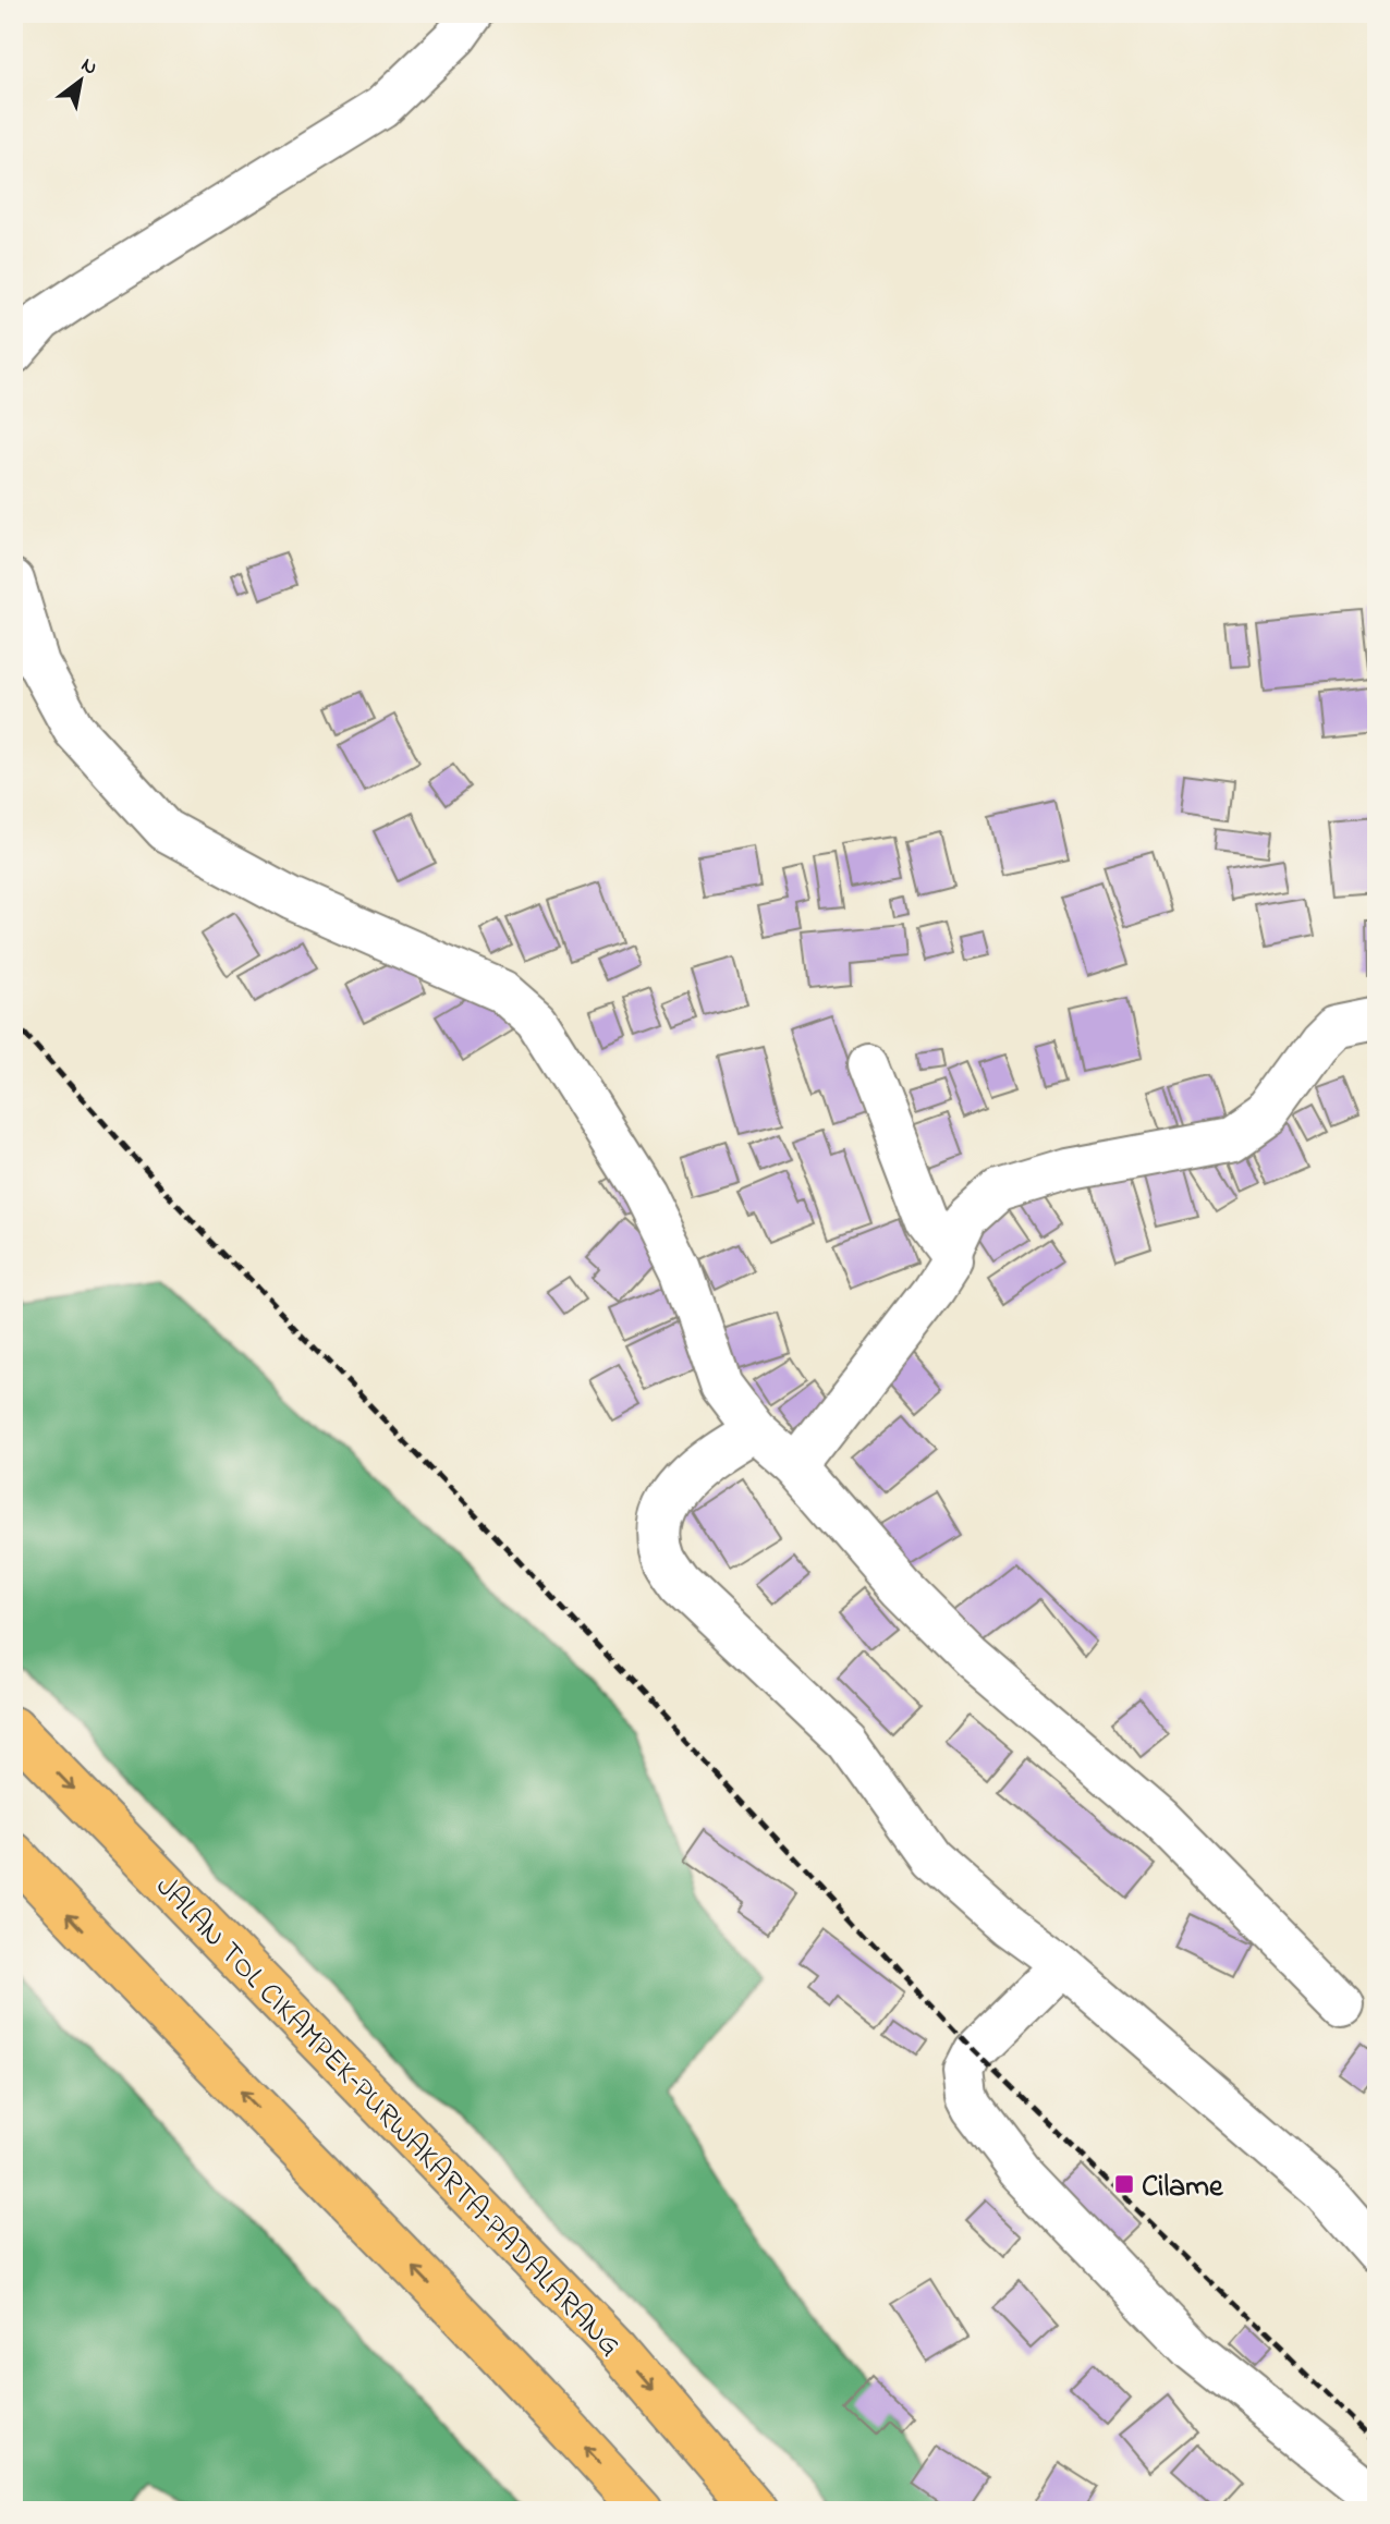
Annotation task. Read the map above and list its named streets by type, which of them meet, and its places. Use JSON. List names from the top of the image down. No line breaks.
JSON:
{"streets":{"highway":["JALAN TOL CIKAMPEK–PURWAKARTA–PADALARANG"]},"places":{"transit":["Cilame"]},"north":"top right"}
